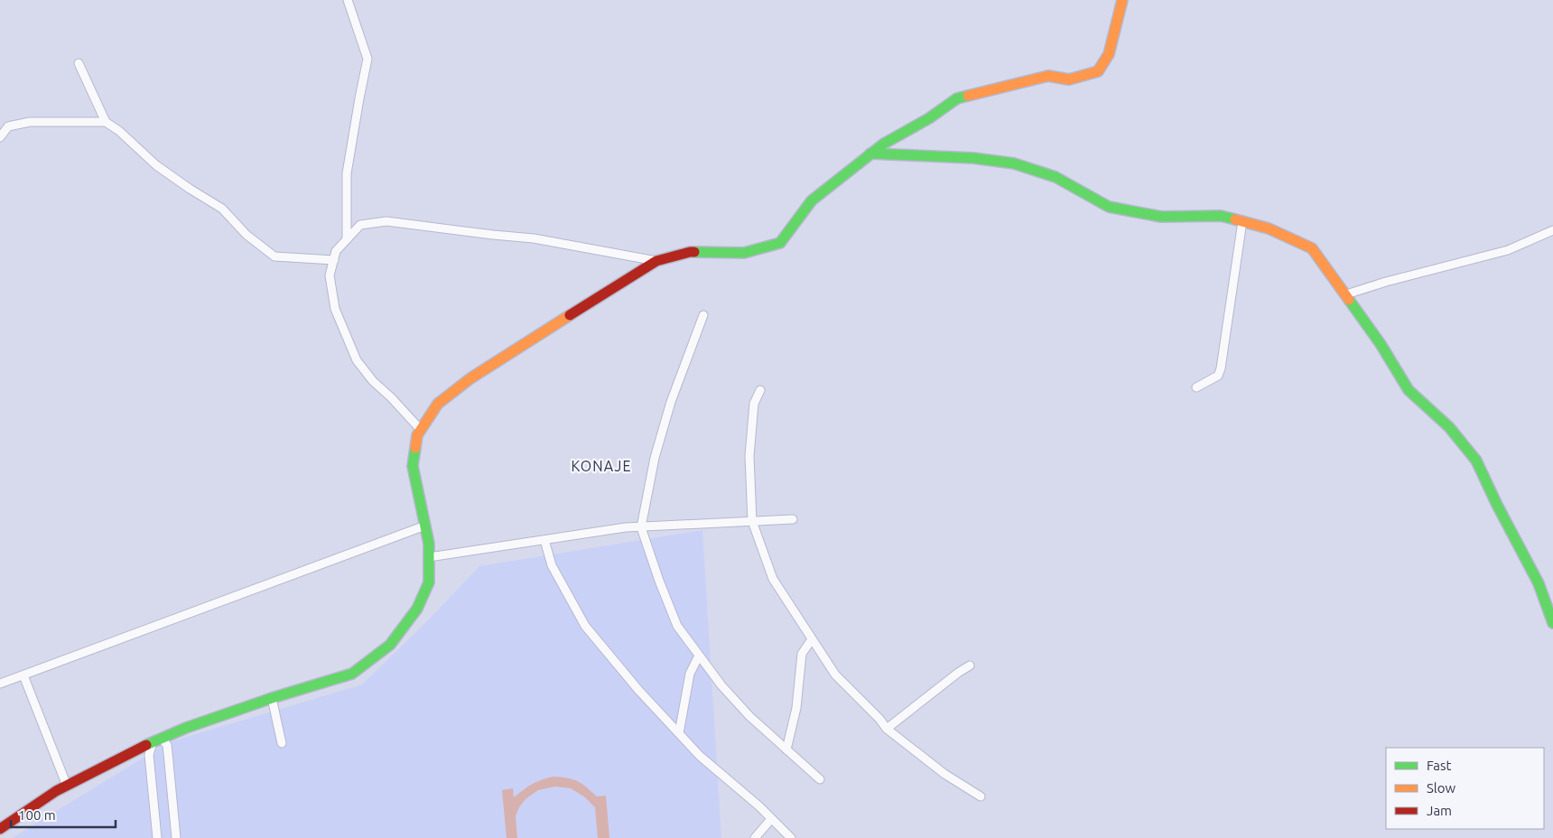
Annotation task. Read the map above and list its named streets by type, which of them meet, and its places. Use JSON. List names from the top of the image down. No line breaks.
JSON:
{"districts":["KONAJE"],"legend":["Fast","Slow","Jam"],"scale_bar":"100 m"}
